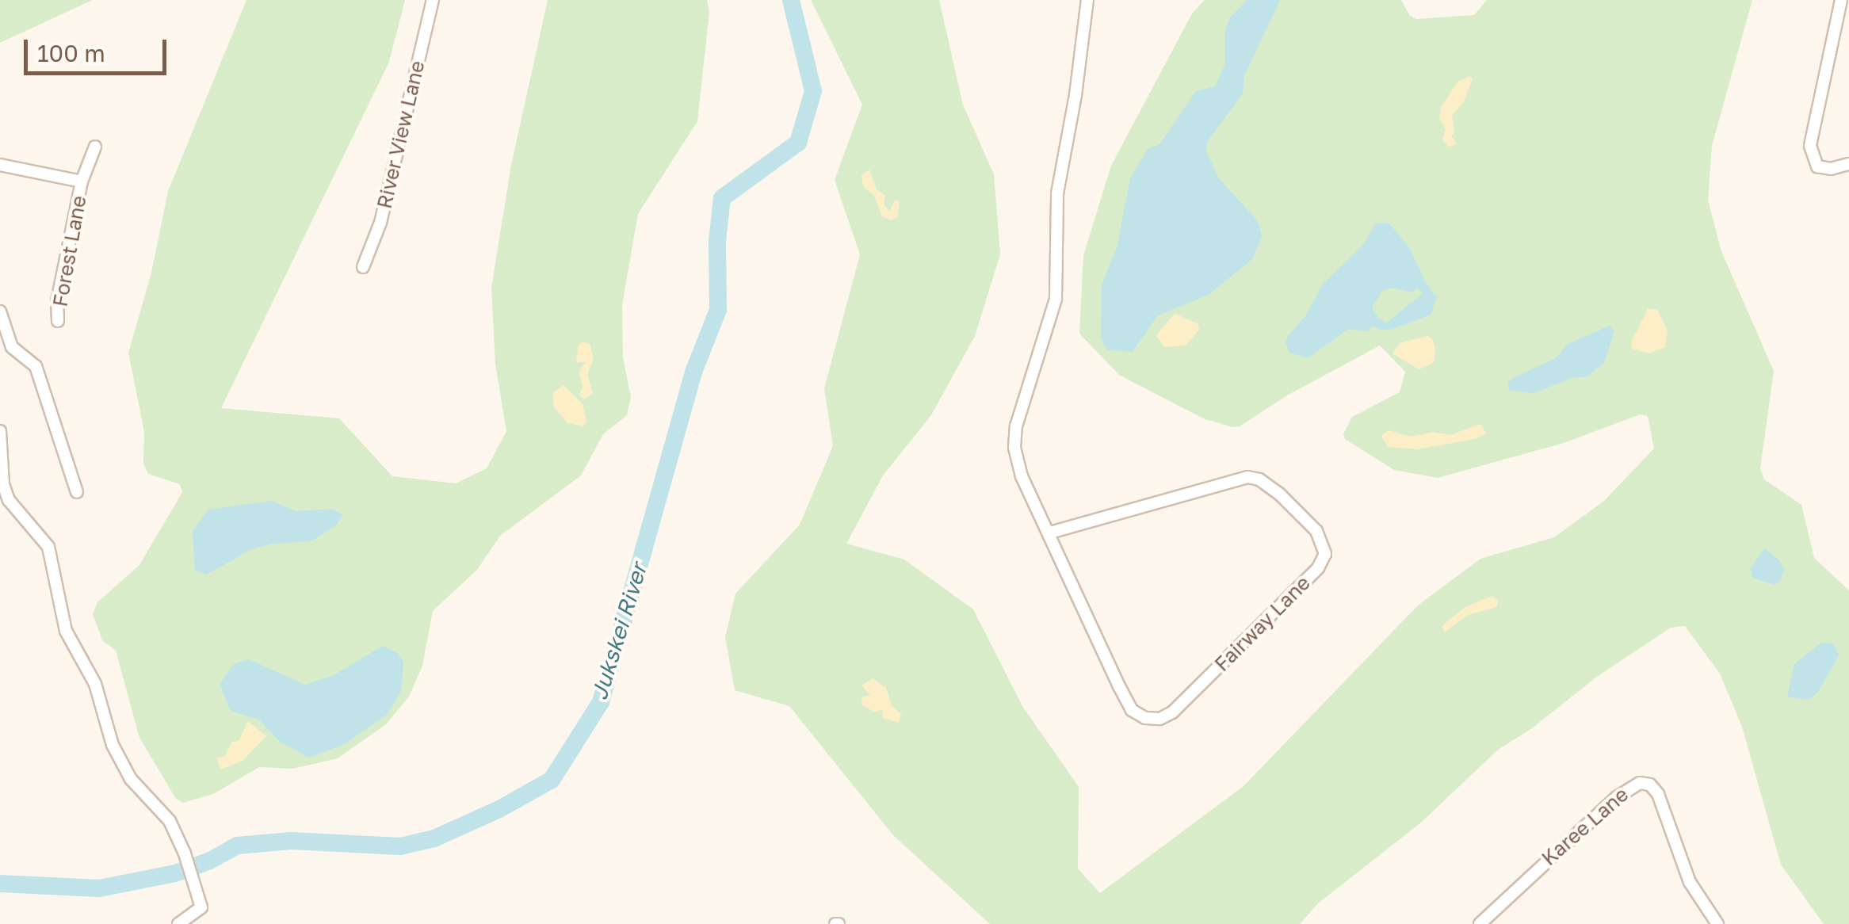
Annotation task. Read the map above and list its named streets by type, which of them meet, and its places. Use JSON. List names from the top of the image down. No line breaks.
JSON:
{"streets":{"street":["River View Lane","Forest Lane","Fairway Lane","Karee Lane"]},"water":["Jukskei River"],"scale_bar":"100 m"}
